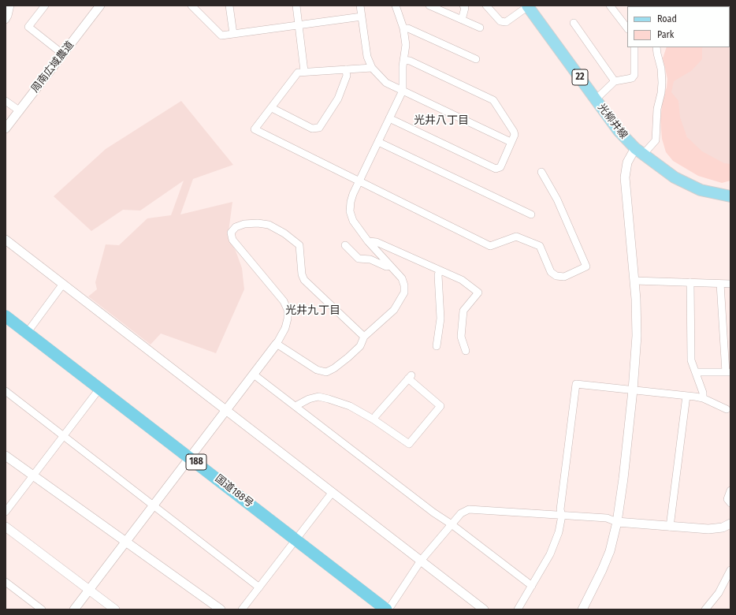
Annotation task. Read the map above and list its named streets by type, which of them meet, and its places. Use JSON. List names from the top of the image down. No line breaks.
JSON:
{"streets":{"highway":["188","国道188号"],"main road":["22","光柳井線"],"street":["周南広域農道"]},"districts":["光井八丁目","光井九丁目"],"legend":["Road","Park"]}
